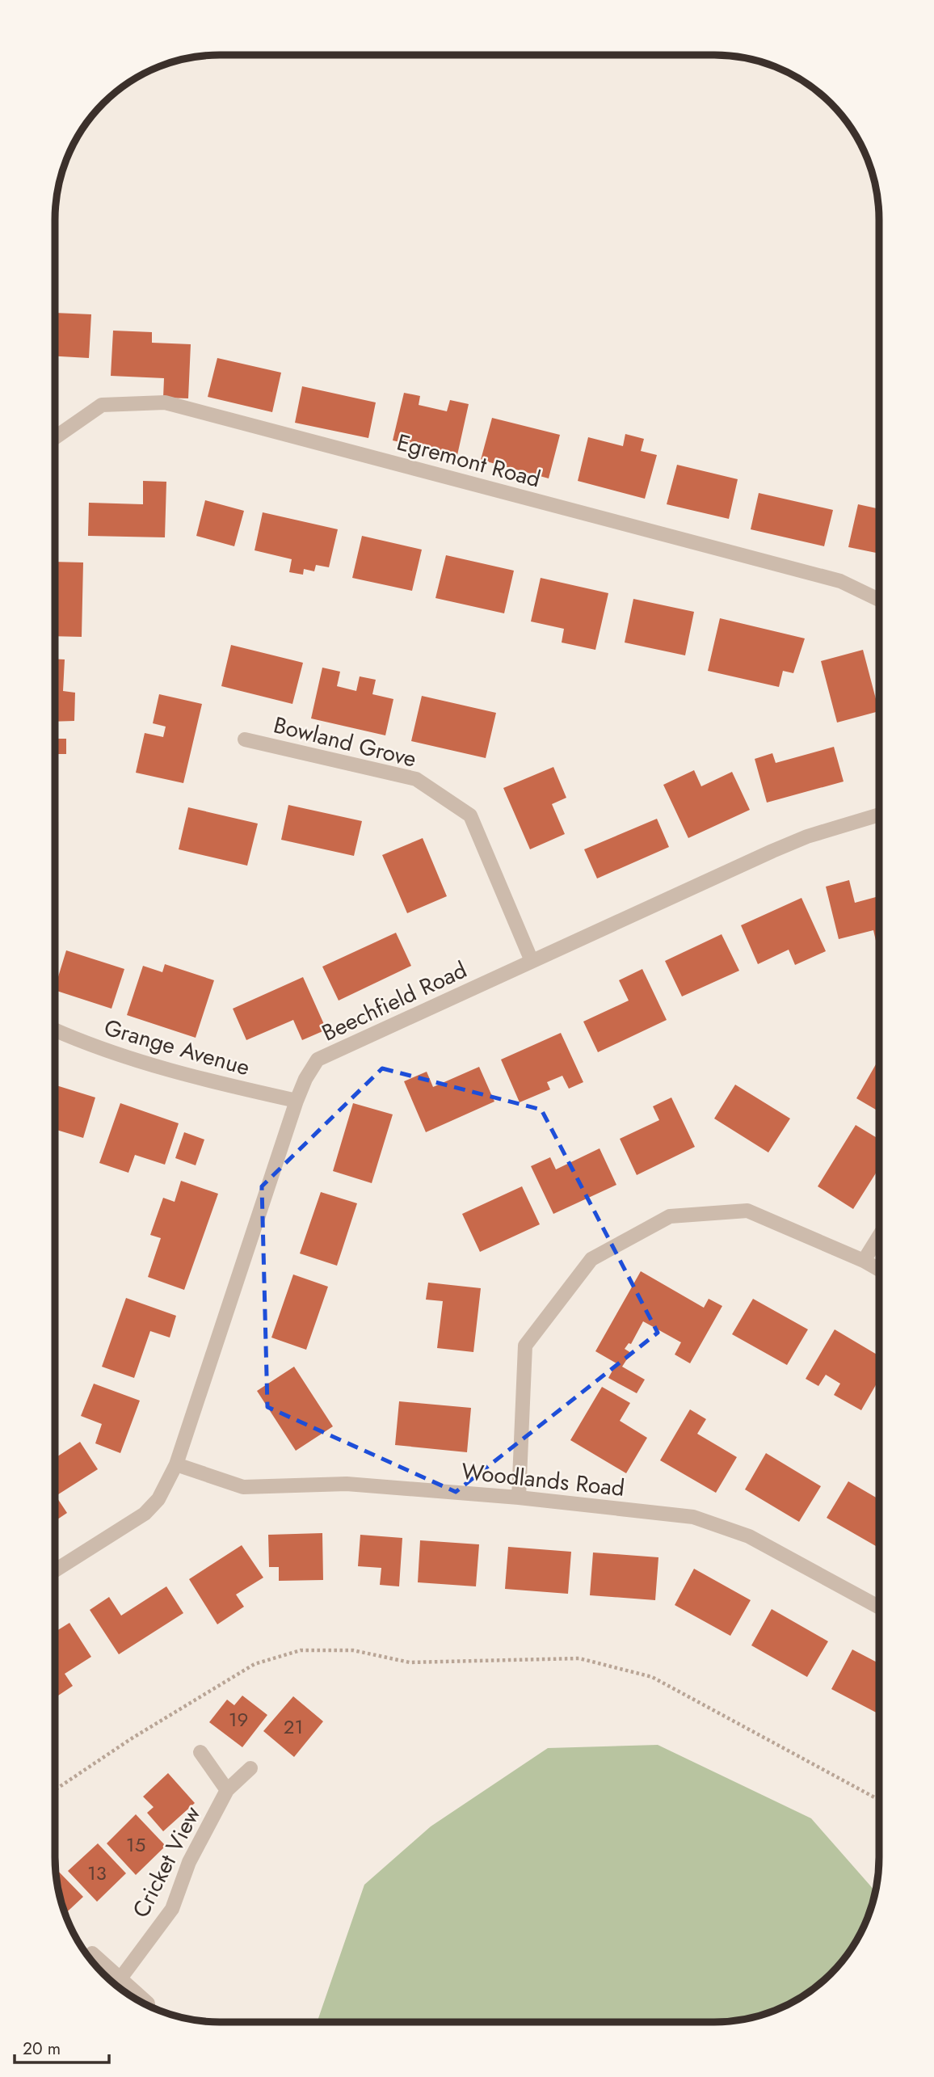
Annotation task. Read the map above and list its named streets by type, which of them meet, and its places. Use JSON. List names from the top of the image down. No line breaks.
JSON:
{"streets":{"street":["Egremont Road","Bowland Grove","Beechfield Road","Grange Avenue","Woodlands Road","Cricket View"]},"crossings":[["Bowland Grove","Beechfield Road"],["Beechfield Road","Grange Avenue"],["Beechfield Road","Woodlands Road"]],"house_numbers":["19","21","15","13"],"scale_bar":"20 m"}
